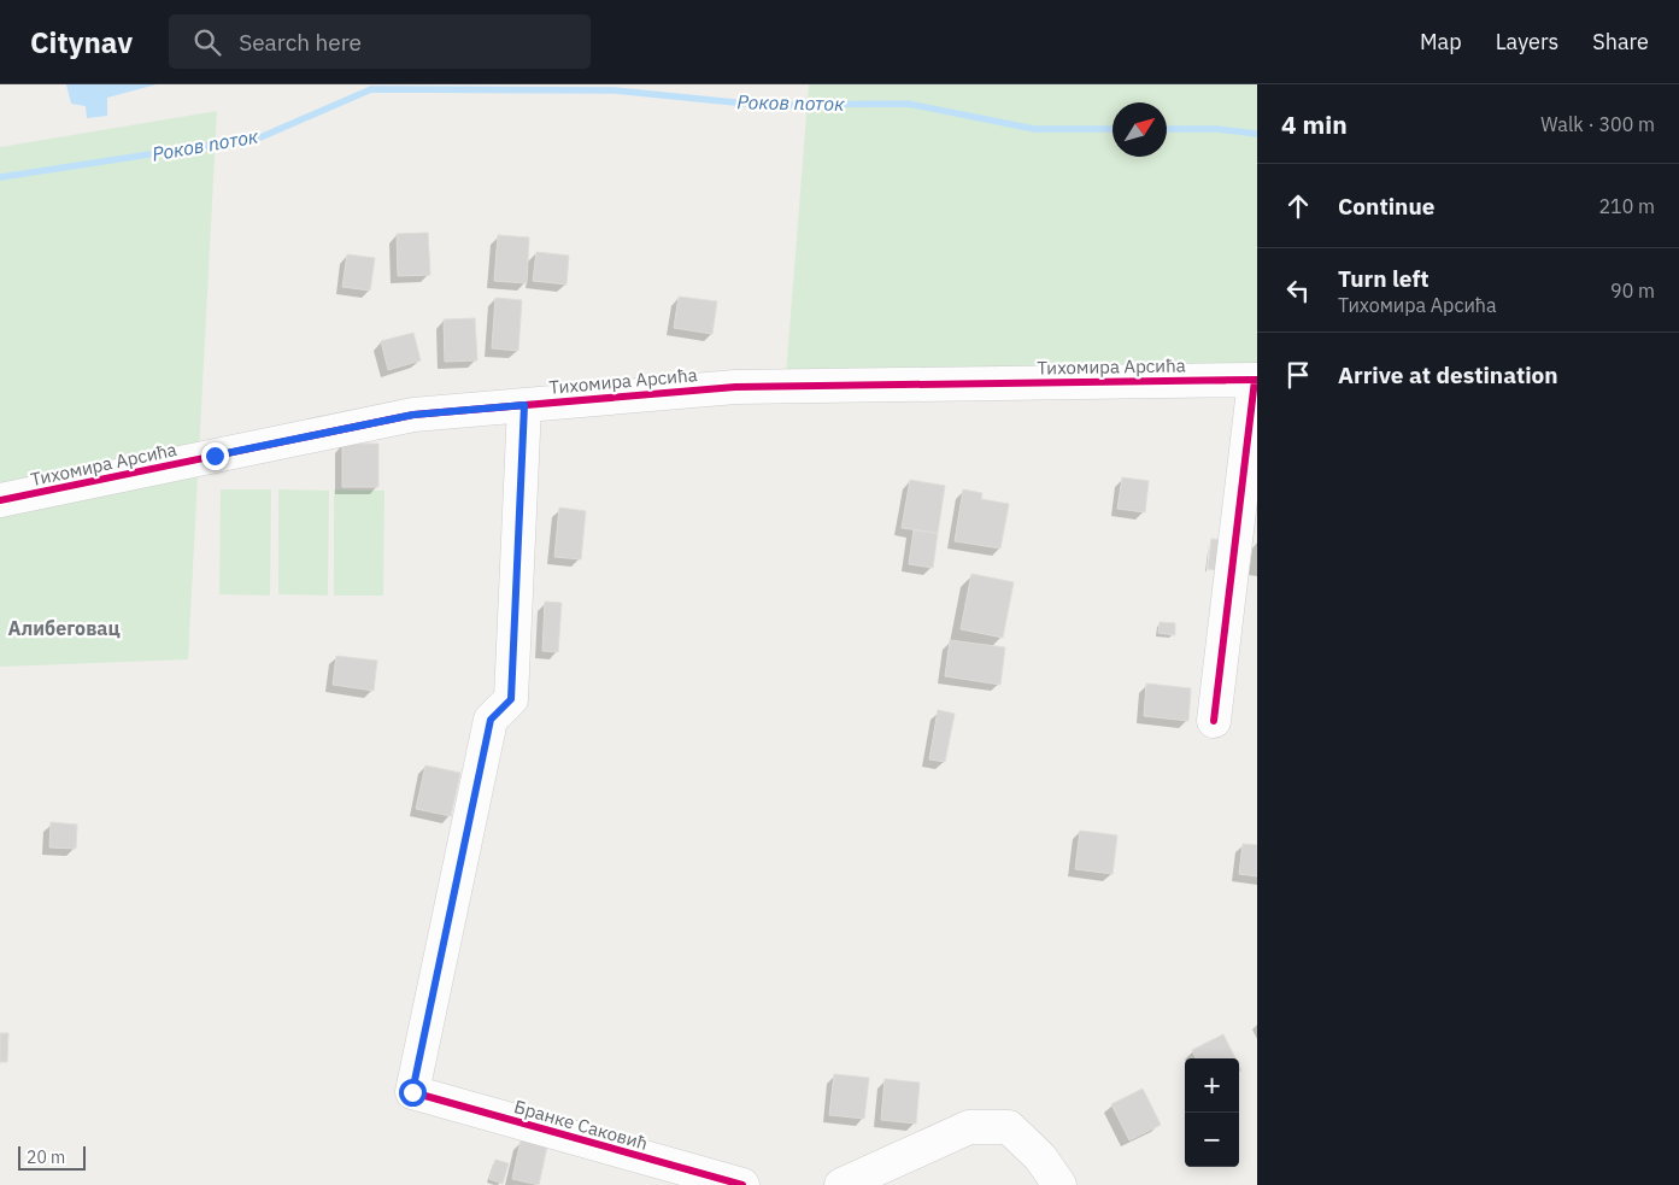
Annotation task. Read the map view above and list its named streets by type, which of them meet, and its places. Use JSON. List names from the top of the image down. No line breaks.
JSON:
{"streets":{"street":["Тихомира Арсића","Бранке Саковић"]},"crossings":[["Тихомира Арсића","Бранке Саковић"]],"districts":["Алибеговац"],"water":["Роков поток"],"scale_bar":"20 m","north":"top right","page":{"header":"Citynav","search":"Search here","nav":["Map","Layers","Share"],"heading":["4 min","Walk · 300 m"],"list":[["Continue","210 m"],["Turn left","Тихомира Арсића","90 m"],"Arrive at destination"],"map_buttons":["+","−"],"scale":"20 m"}}
